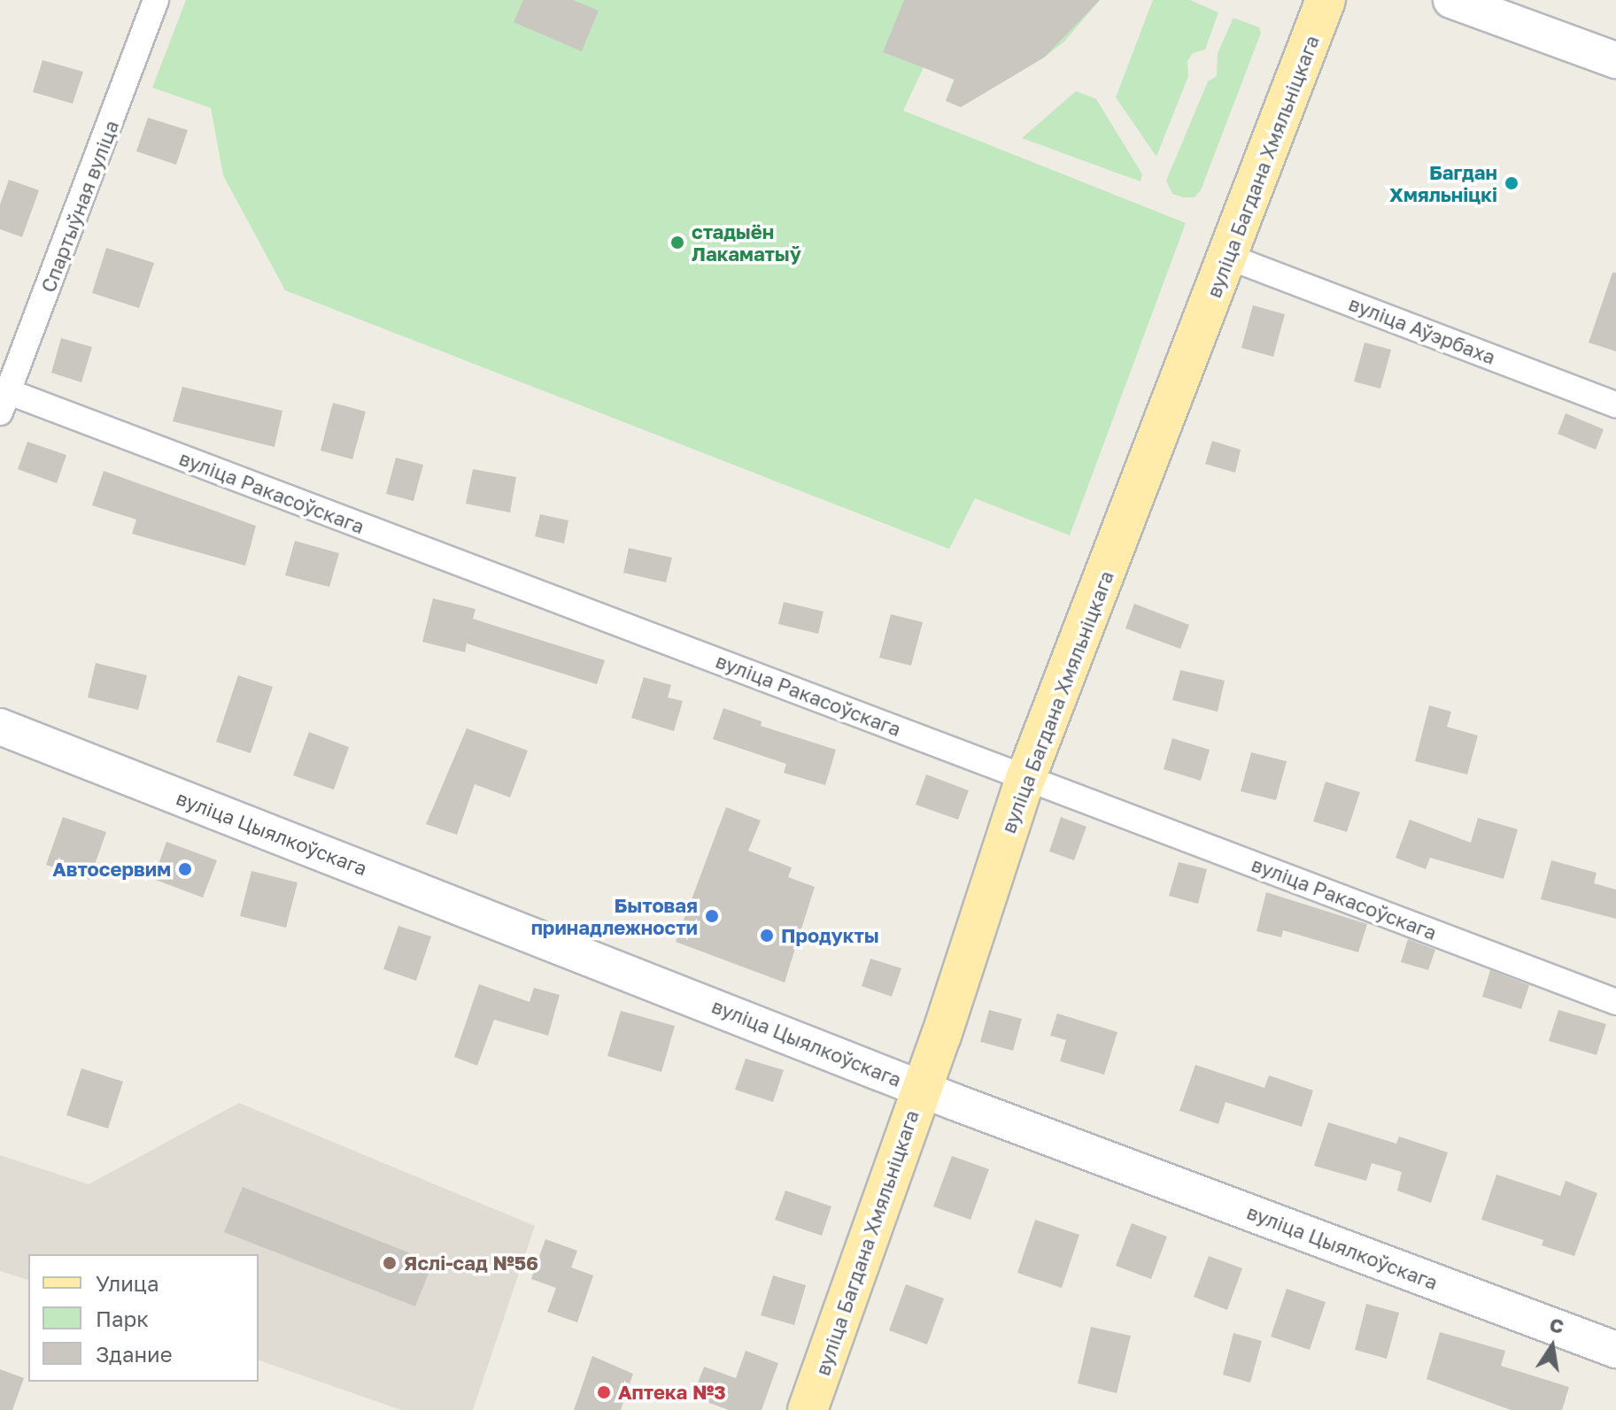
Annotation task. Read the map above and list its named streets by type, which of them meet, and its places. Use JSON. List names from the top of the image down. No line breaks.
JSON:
{"streets":{"main road":["вуліца Багдана Хмяльніцкага"],"street":["Спартыўная вуліца","вуліца Аўэрбаха","вуліца Ракасоўскага","вуліца Цыялкоўскага"]},"crossings":[["вуліца Багдана Хмяльніцкага","вуліца Аўэрбаха"],["вуліца Багдана Хмяльніцкага","вуліца Ракасоўскага"],["вуліца Багдана Хмяльніцкага","вуліца Цыялкоўскага"],["Спартыўная вуліца","вуліца Ракасоўскага"]],"places":["Багдан Хмяльніцкі","стадыён Лакаматыў","Автосервим","Бытовая принадлежности","Продукты","Яслі-сад №56","Аптека №3"],"legend":["Улица","Парк","Здание"],"north":"top"}
